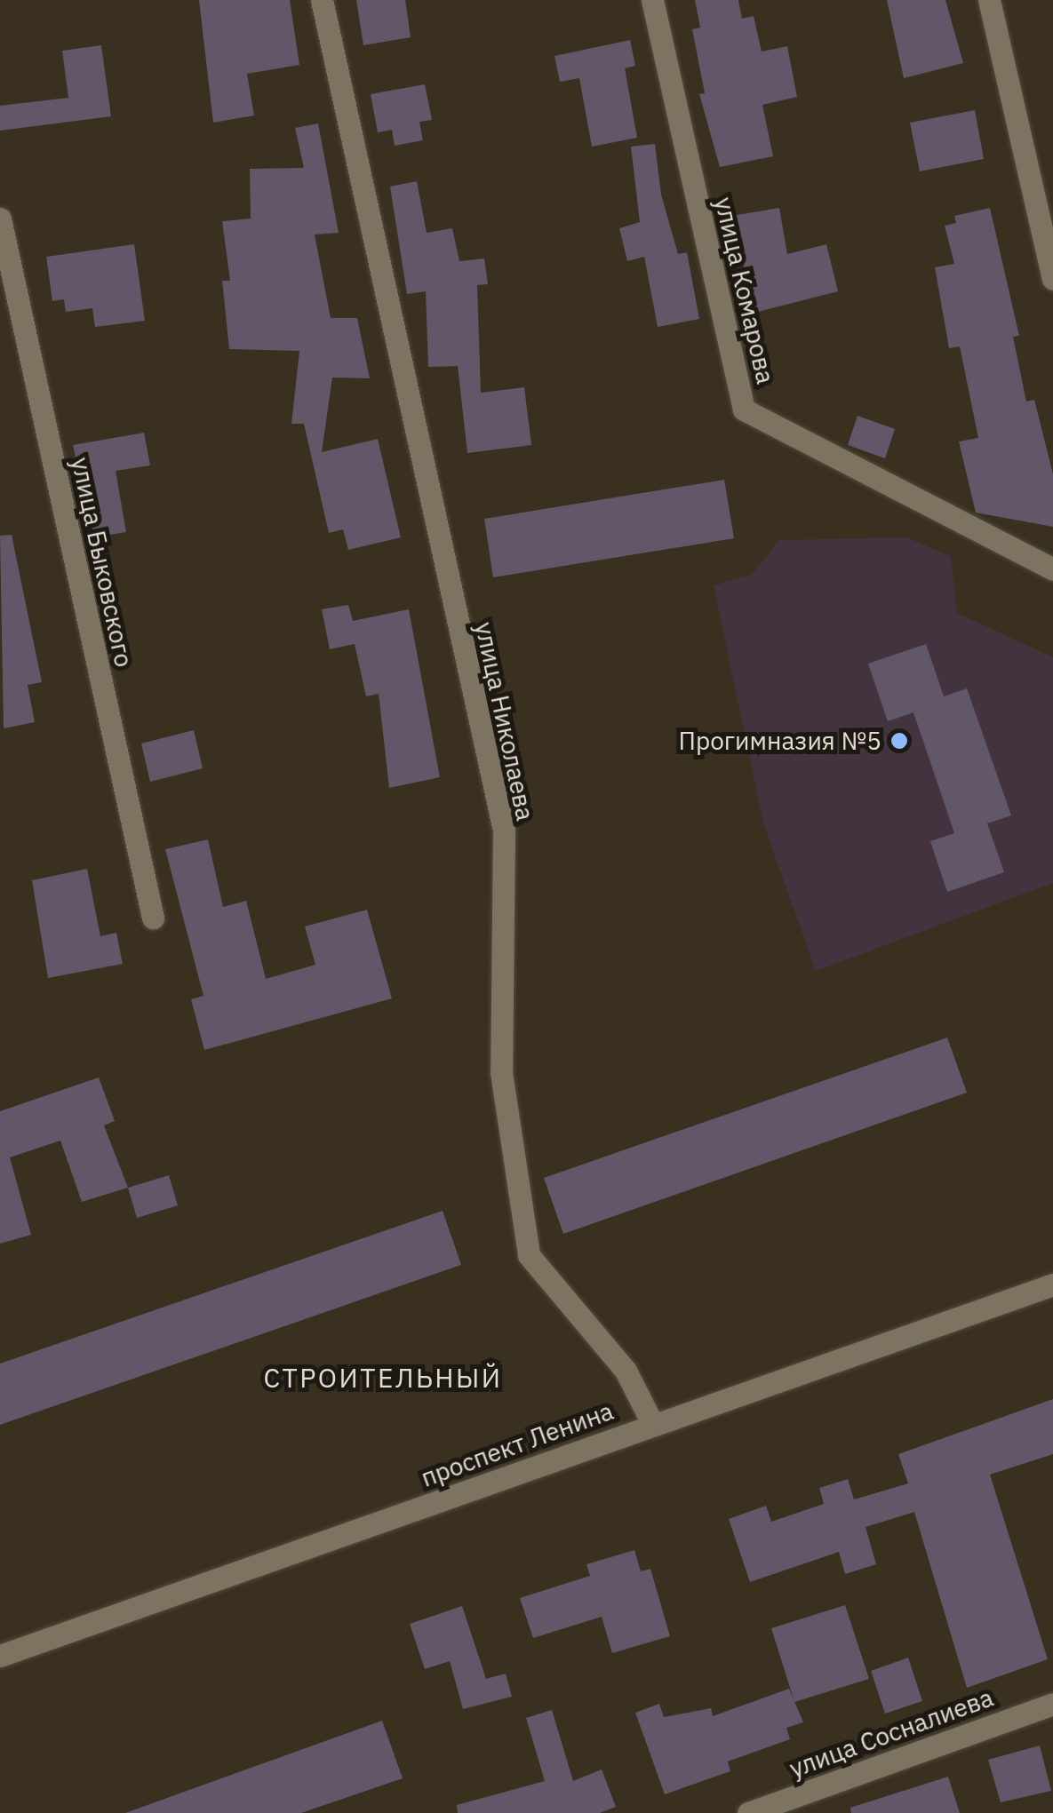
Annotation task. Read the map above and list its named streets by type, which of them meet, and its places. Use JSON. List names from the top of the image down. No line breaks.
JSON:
{"streets":{"street":["улица Комарова","улица Быковского","улица Николаева","проспект Ленина","улица Сосналиева"]},"crossings":[["улица Николаева","проспект Ленина"]],"districts":["СТРОИТЕЛЬНЫЙ"],"places":["Прогимназия №5"]}
